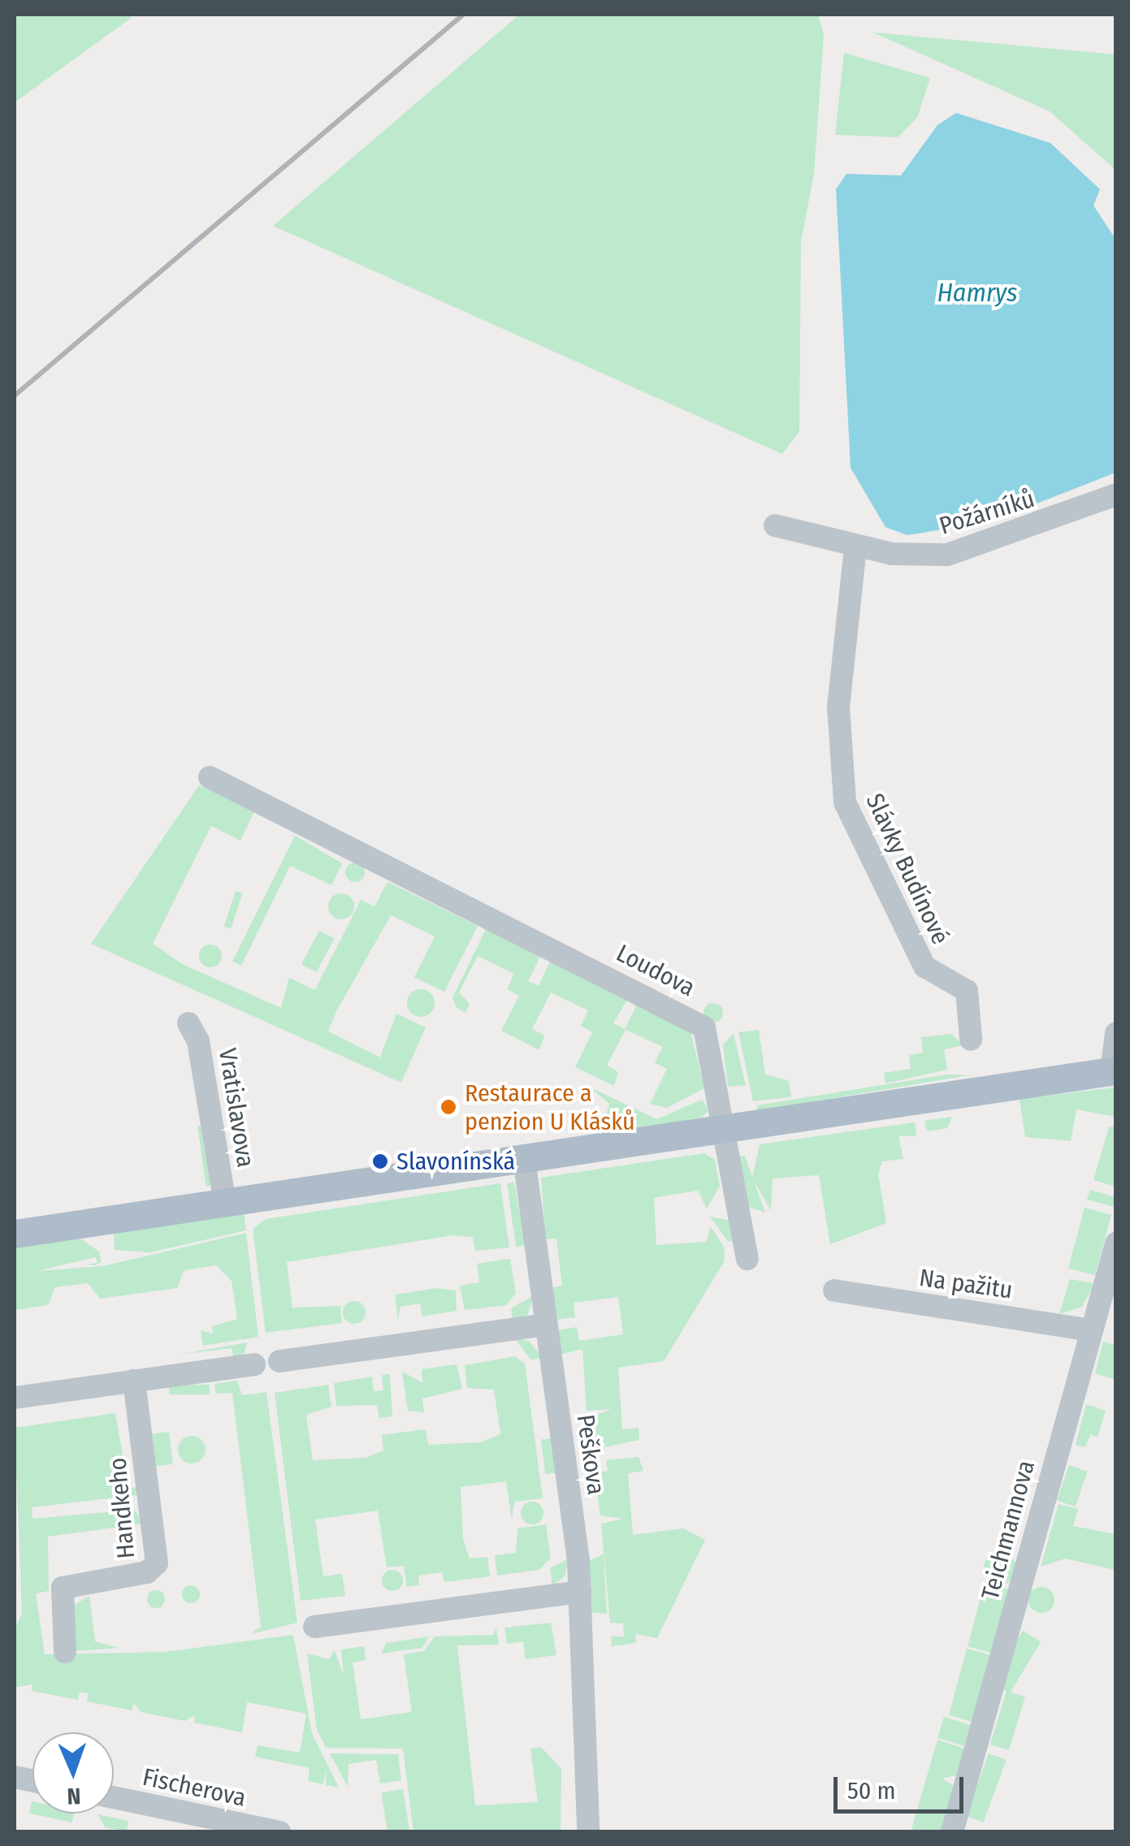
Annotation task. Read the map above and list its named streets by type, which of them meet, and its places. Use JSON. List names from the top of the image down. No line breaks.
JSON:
{"streets":{"street":["Požárníků","Slávky Budínové","Loudova","Vratislavova","Na pažitu","Peškova","Handkeho","Teichmannova","Fischerova"]},"crossings":[["Požárníků","Slávky Budínové"],["Na pažitu","Teichmannova"]],"water":["Hamrys"],"places":["Restaurace a penzion U Klásků","Slavonínská"],"scale_bar":"50 m","north":"bottom"}
